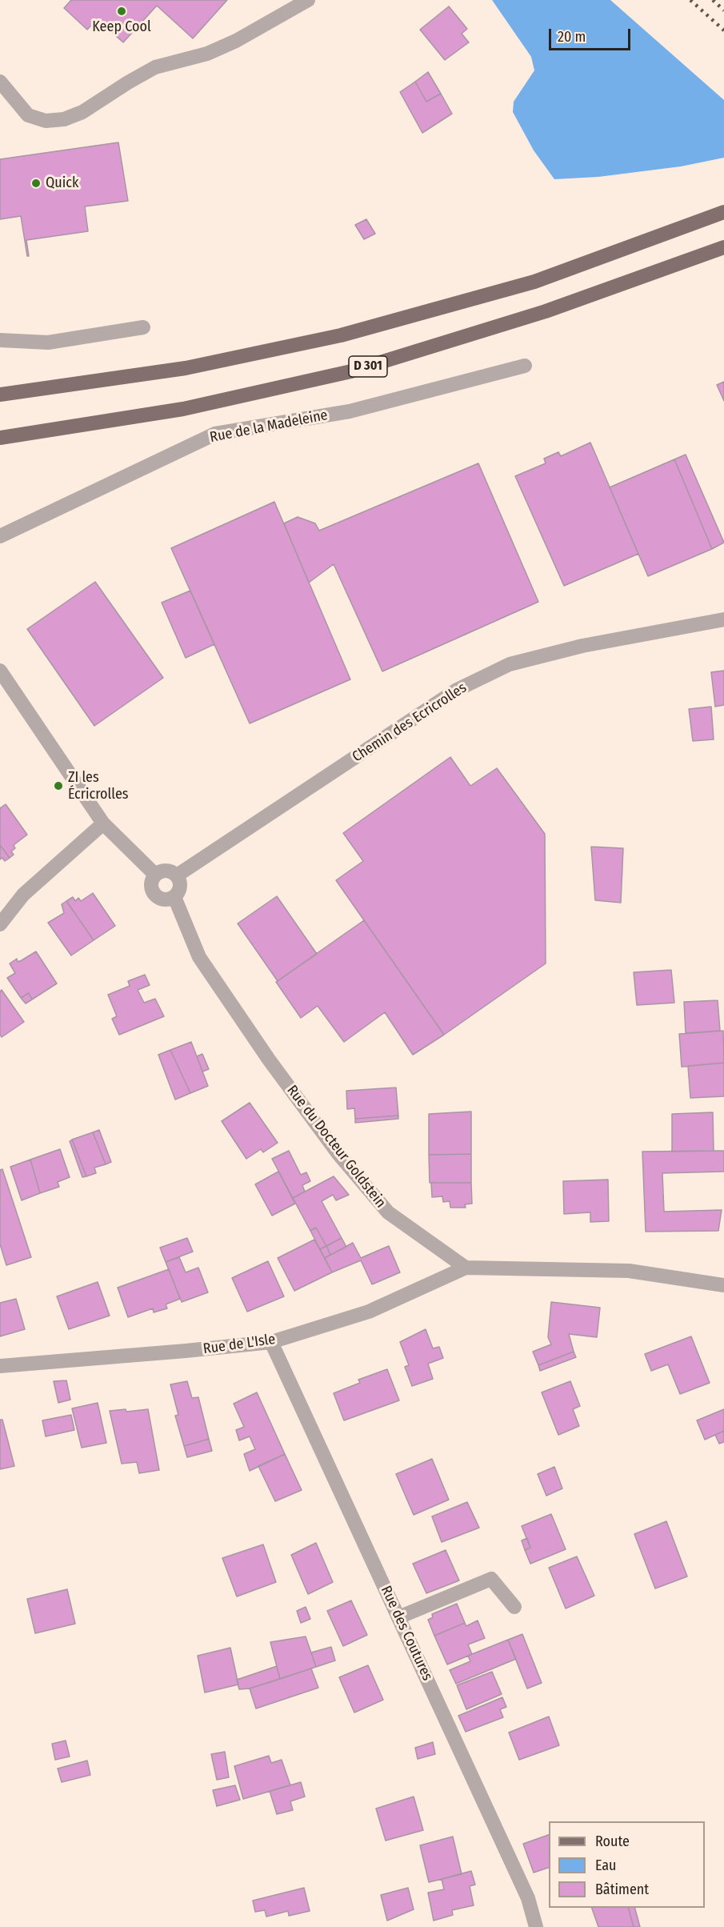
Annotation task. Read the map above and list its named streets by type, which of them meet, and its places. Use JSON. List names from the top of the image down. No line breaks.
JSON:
{"streets":{"main road":["D 301"],"street":["Rue de la Madeleine","Chemin des Ecricrolles","Rue du Docteur Goldstein","Rue de L'Isle","Rue des Coutures"]},"crossings":[["Chemin des Ecricrolles","Rue du Docteur Goldstein"],["Rue du Docteur Goldstein","Rue de L'Isle"],["Rue de L'Isle","Rue des Coutures"]],"places":["Keep Cool","Quick","ZI les Écricrolles"],"legend":["Route","Eau","Bâtiment"],"scale_bar":"20 m"}
